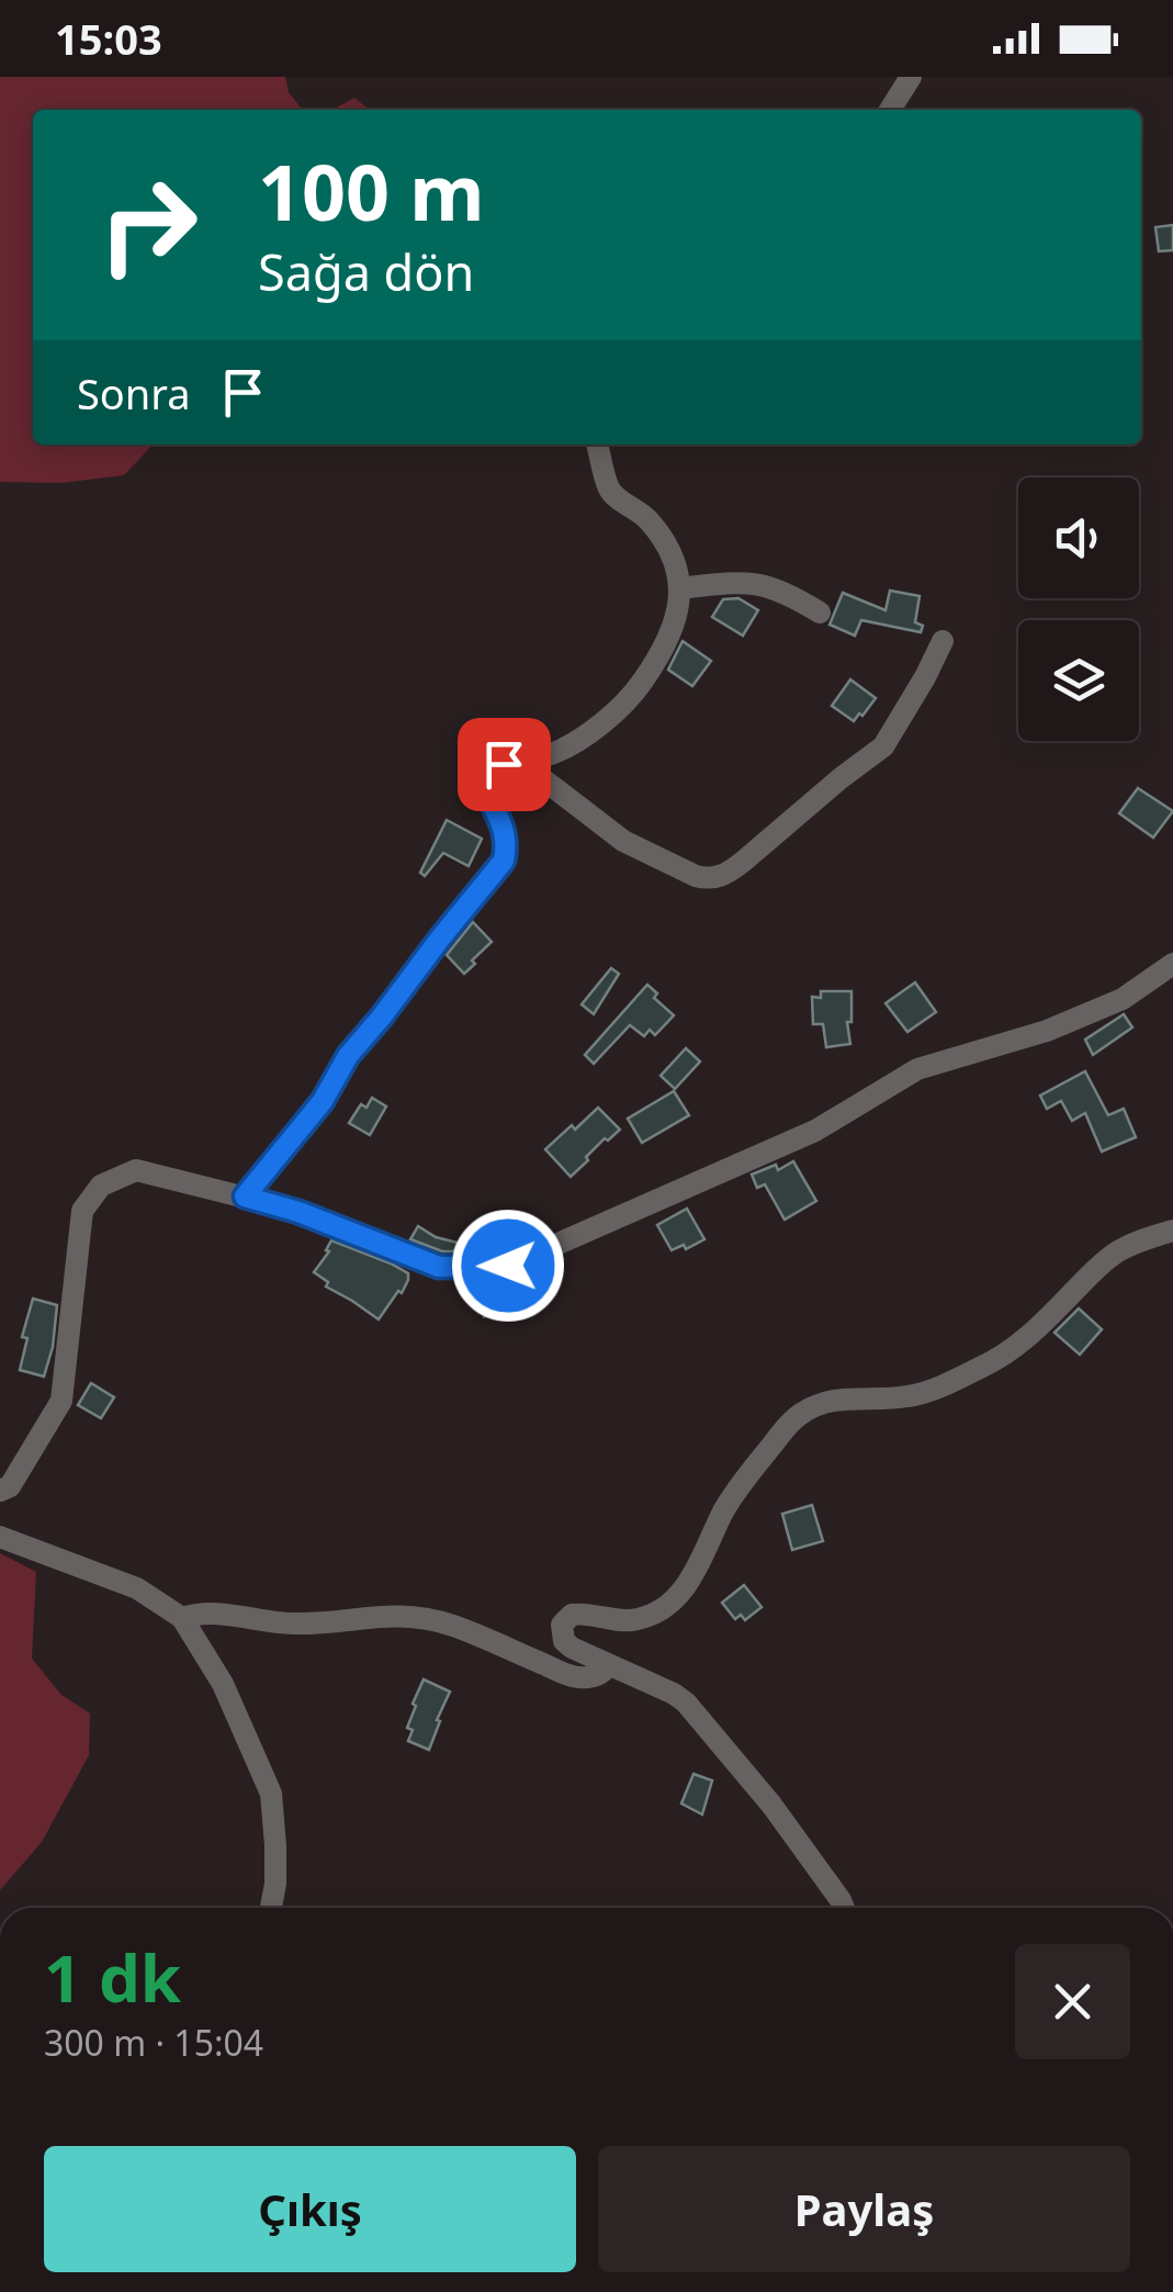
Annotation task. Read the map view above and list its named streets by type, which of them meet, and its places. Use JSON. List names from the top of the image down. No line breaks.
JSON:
{"page":{"status":"15:03","turn":["100 m","Sağa dön"],"then":"Sonra","heading":["1 dk","300 m · 15:04"],"buttons":["Çıkış","Paylaş"]}}
